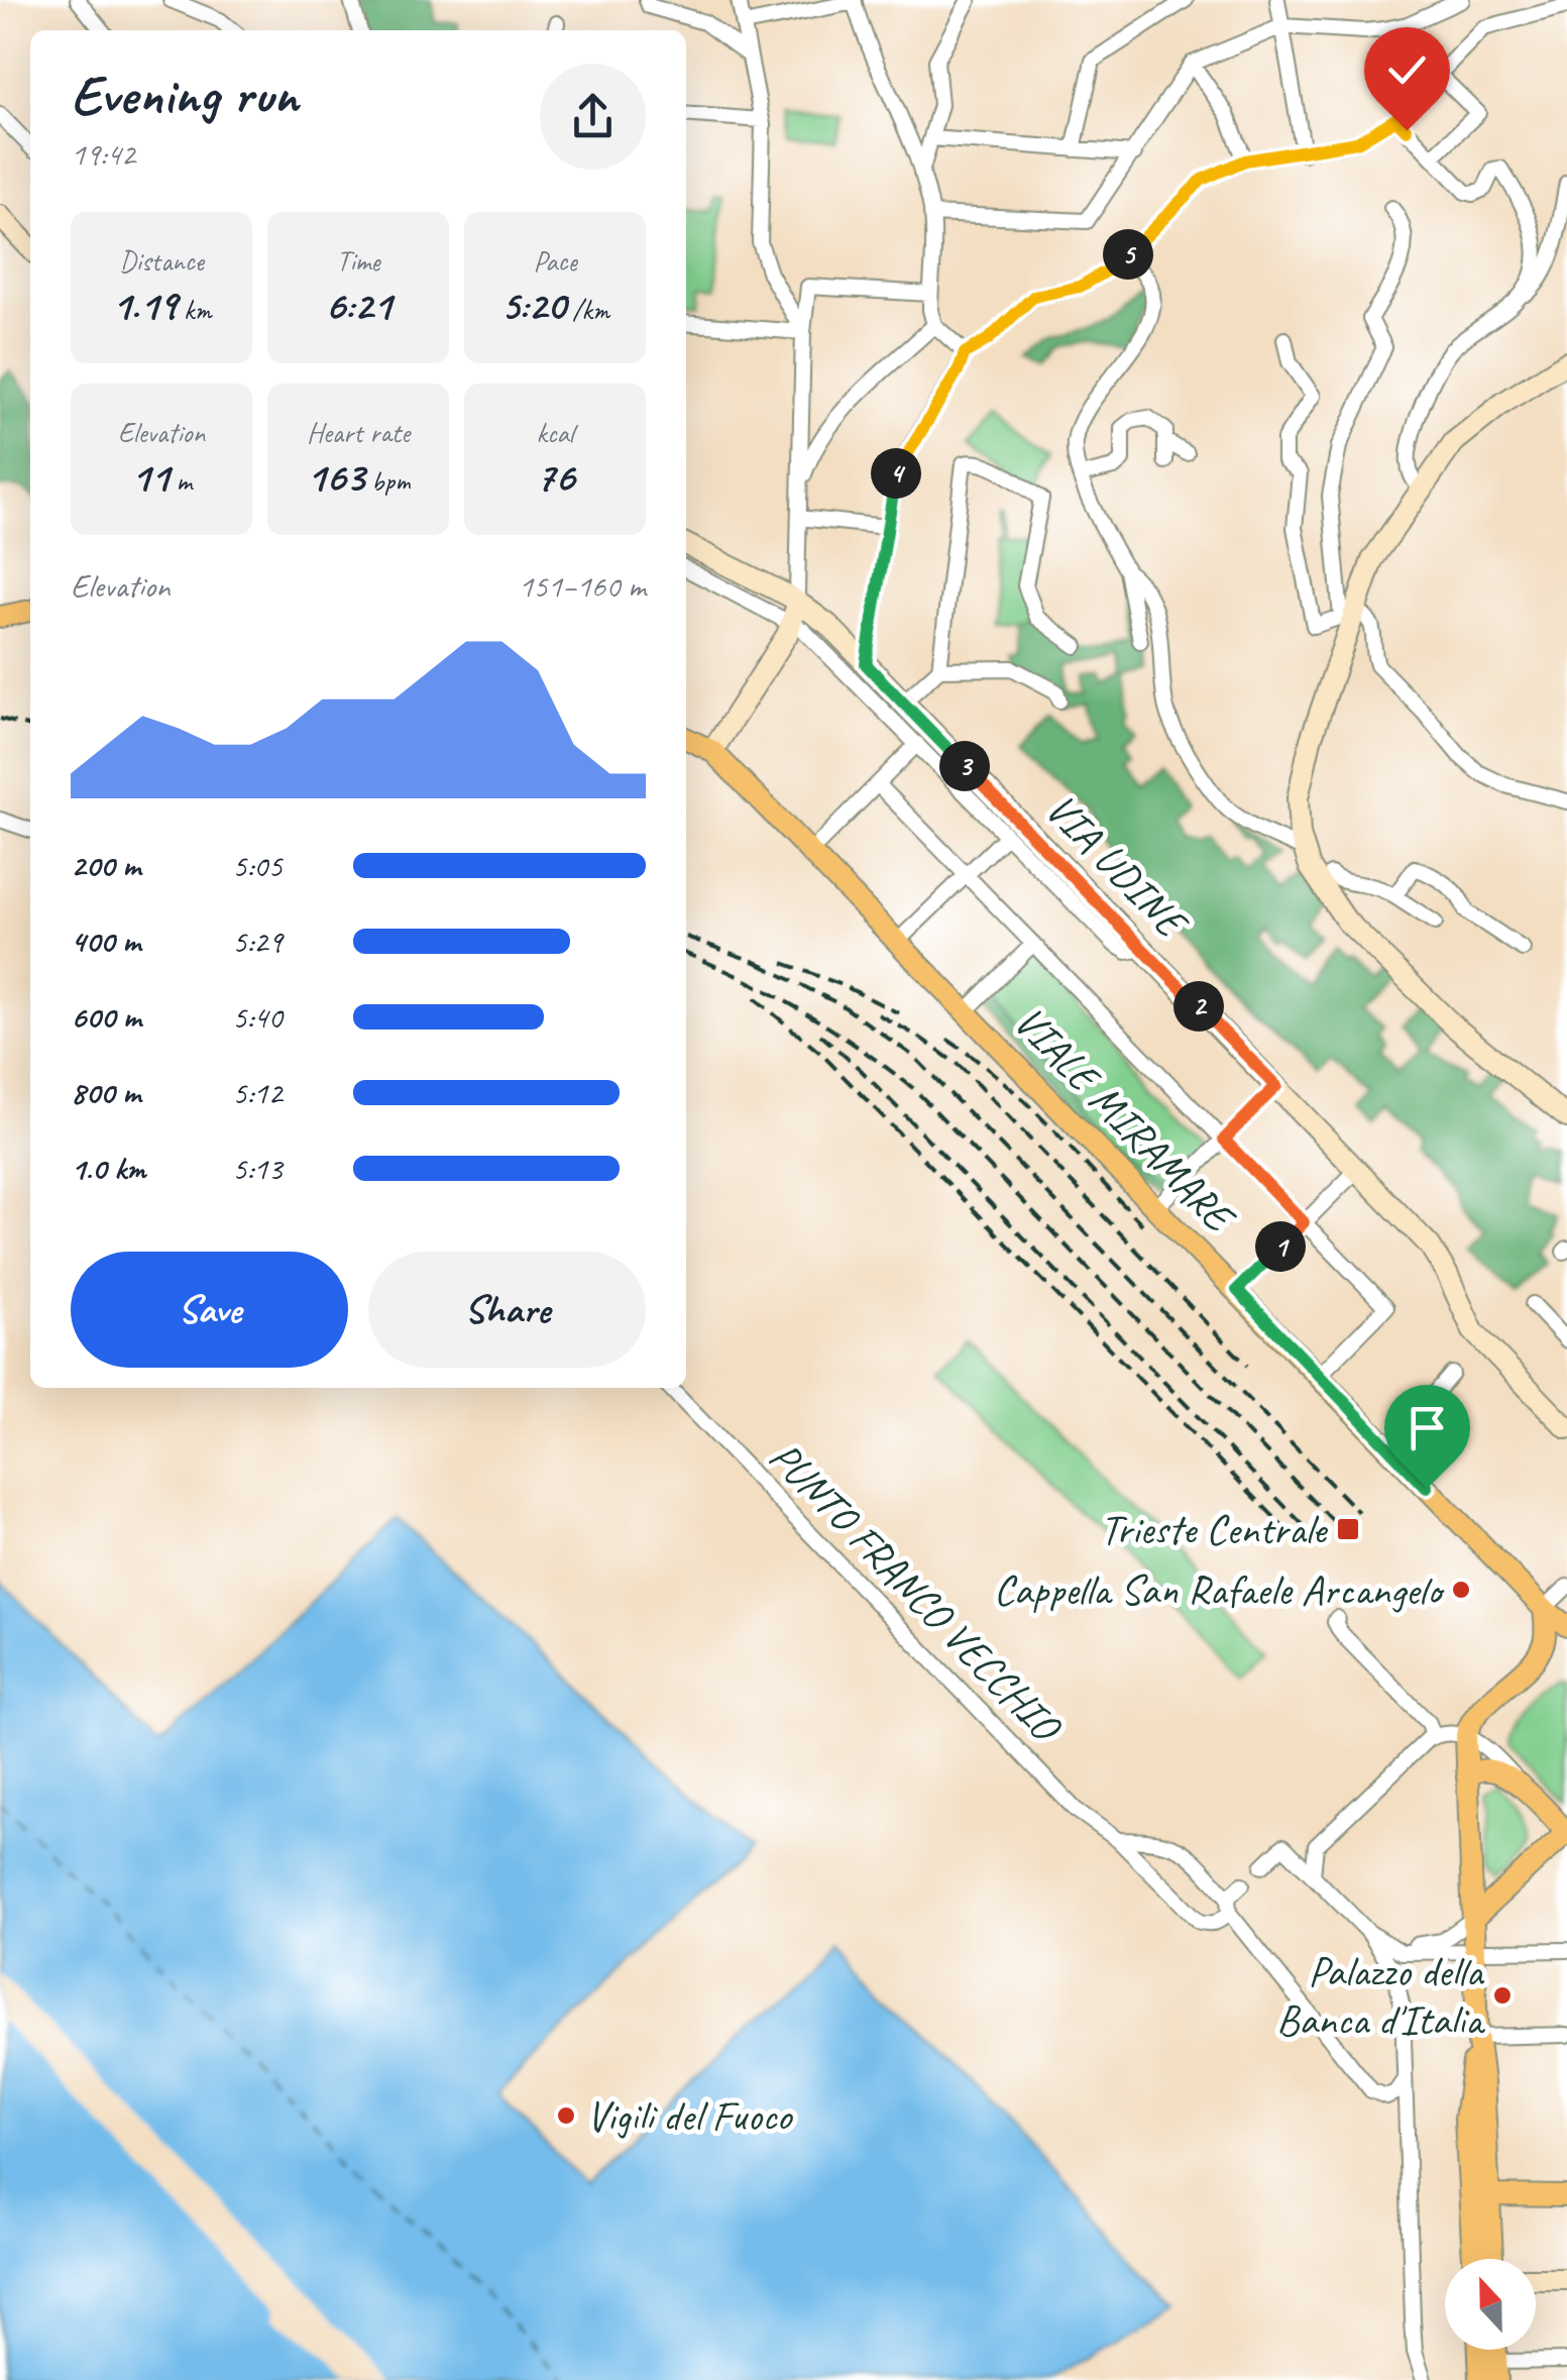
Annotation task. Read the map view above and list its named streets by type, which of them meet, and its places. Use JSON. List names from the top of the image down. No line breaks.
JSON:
{"streets":{"main road":["VIA UDINE","VIALE MIRAMARE"],"street":["PUNTO FRANCO VECCHIO"]},"places":{"transit":["Trieste Centrale"],"other":["Cappella San Rafaele Arcangelo","Palazzo della Banca d'Italia","Vigili del Fuoco"]},"north":"top","page":{"heading":["Evening run","19:42"],"stats":[["Distance","1.19 km"],["Time","6:21"],["Pace","5:20 /km"],["Elevation","11 m"],["Heart rate","163 bpm"],["kcal","76"]],"pins":["5","4","3","2","1"],"chart":["Elevation","151–160 m"],"list":[{"name":"200 m","note":"5:05"},{"name":"400 m","note":"5:29"},{"name":"600 m","note":"5:40"},{"name":"800 m","note":"5:12"},{"name":"1.0 km","note":"5:13"}],"buttons":["Save","Share"]}}
